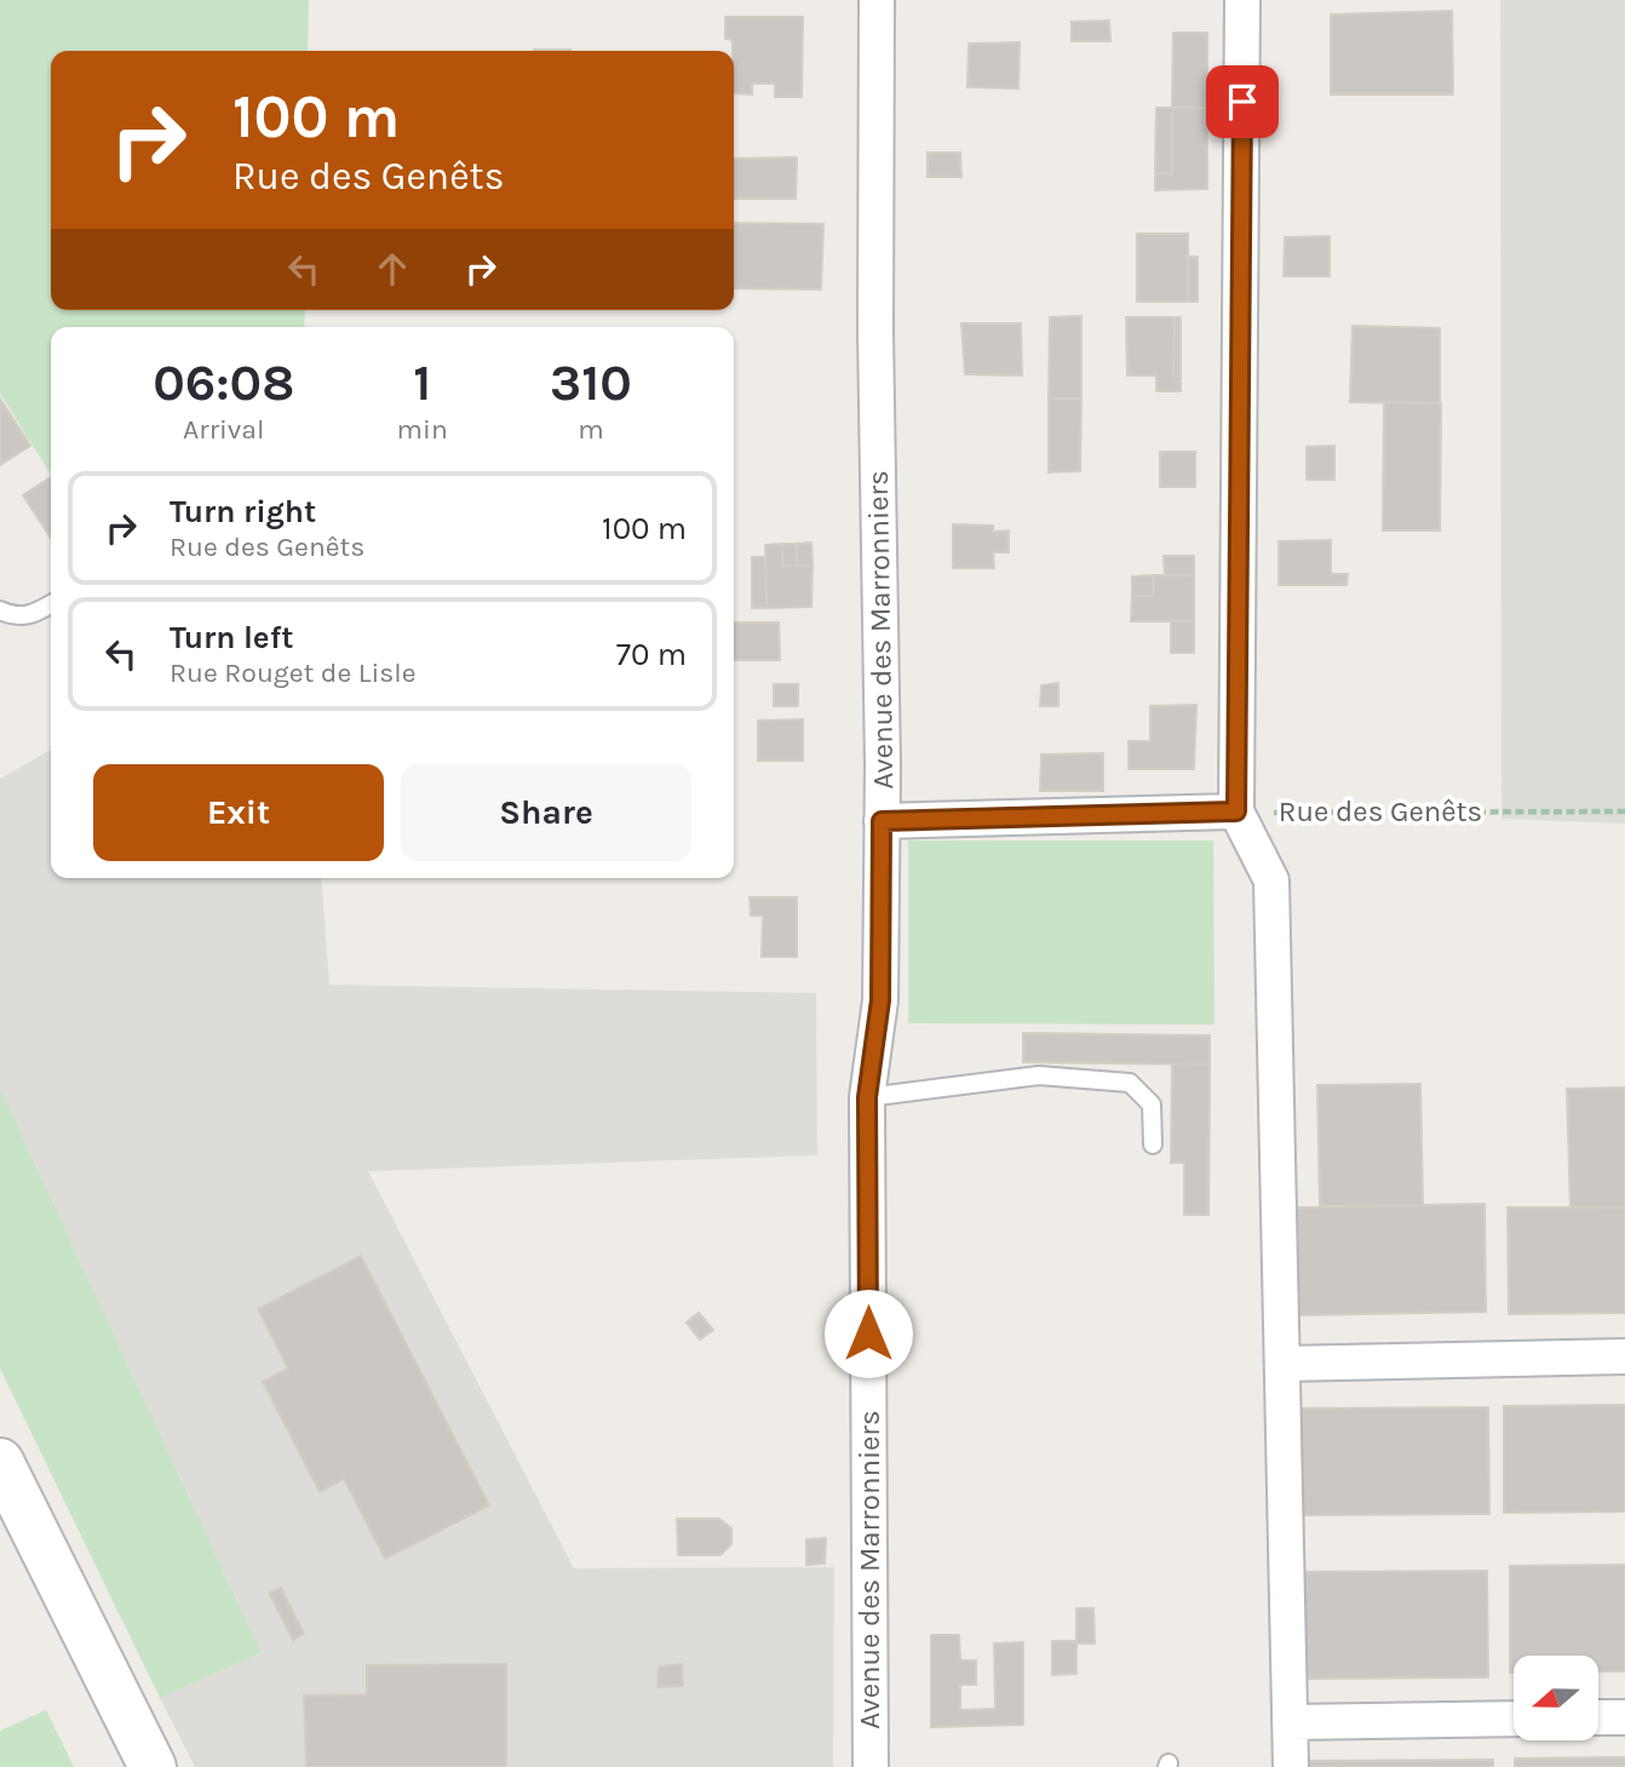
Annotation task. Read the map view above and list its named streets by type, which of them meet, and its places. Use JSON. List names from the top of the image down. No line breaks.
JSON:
{"streets":{"street":["Avenue des Marronniers","Rue des Genêts"]},"crossings":[["Avenue des Marronniers","Rue des Genêts"]],"north":"left","page":{"turn":["100 m","Rue des Genêts"],"eta":["06:08","Arrival","1","min","310","m"],"list":[{"name":"Turn right","note":"Rue des Genêts","value":"100 m"},{"name":"Turn left","note":"Rue Rouget de Lisle","value":"70 m"}],"buttons":["Exit","Share"]}}
